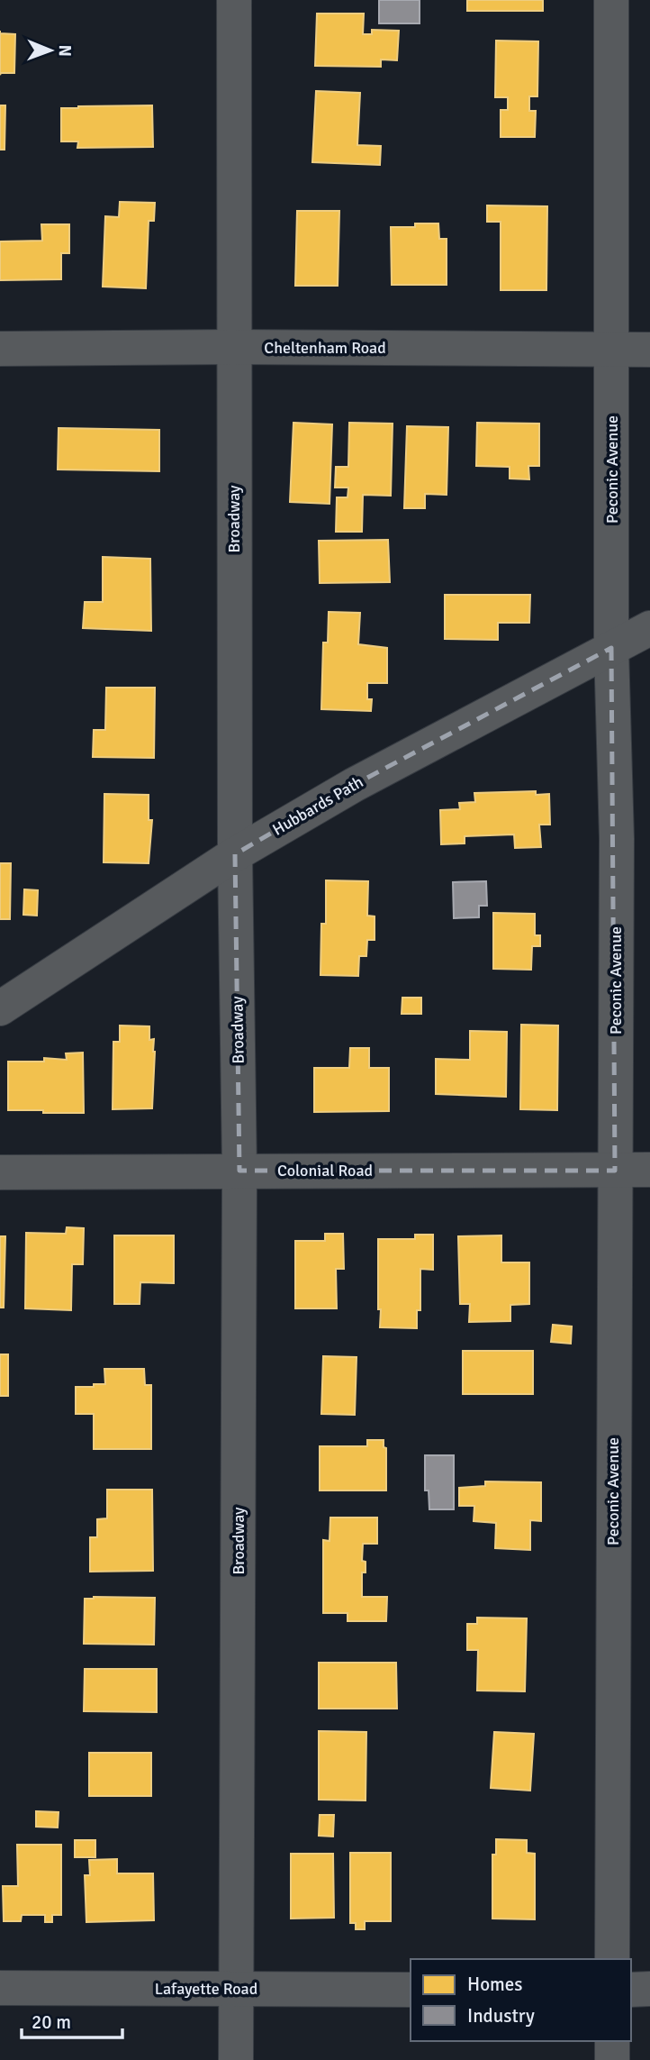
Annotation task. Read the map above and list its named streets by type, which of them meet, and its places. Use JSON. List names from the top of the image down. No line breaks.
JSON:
{"streets":{"street":["Cheltenham Road","Peconic Avenue","Broadway","Hubbards Path","Colonial Road","Lafayette Road"]},"crossings":[["Cheltenham Road","Peconic Avenue"],["Cheltenham Road","Broadway"],["Peconic Avenue","Hubbards Path"],["Peconic Avenue","Colonial Road"],["Broadway","Hubbards Path"],["Broadway","Colonial Road"],["Broadway","Lafayette Road"]],"legend":["Homes","Industry"],"scale_bar":"20 m","north":"right"}
